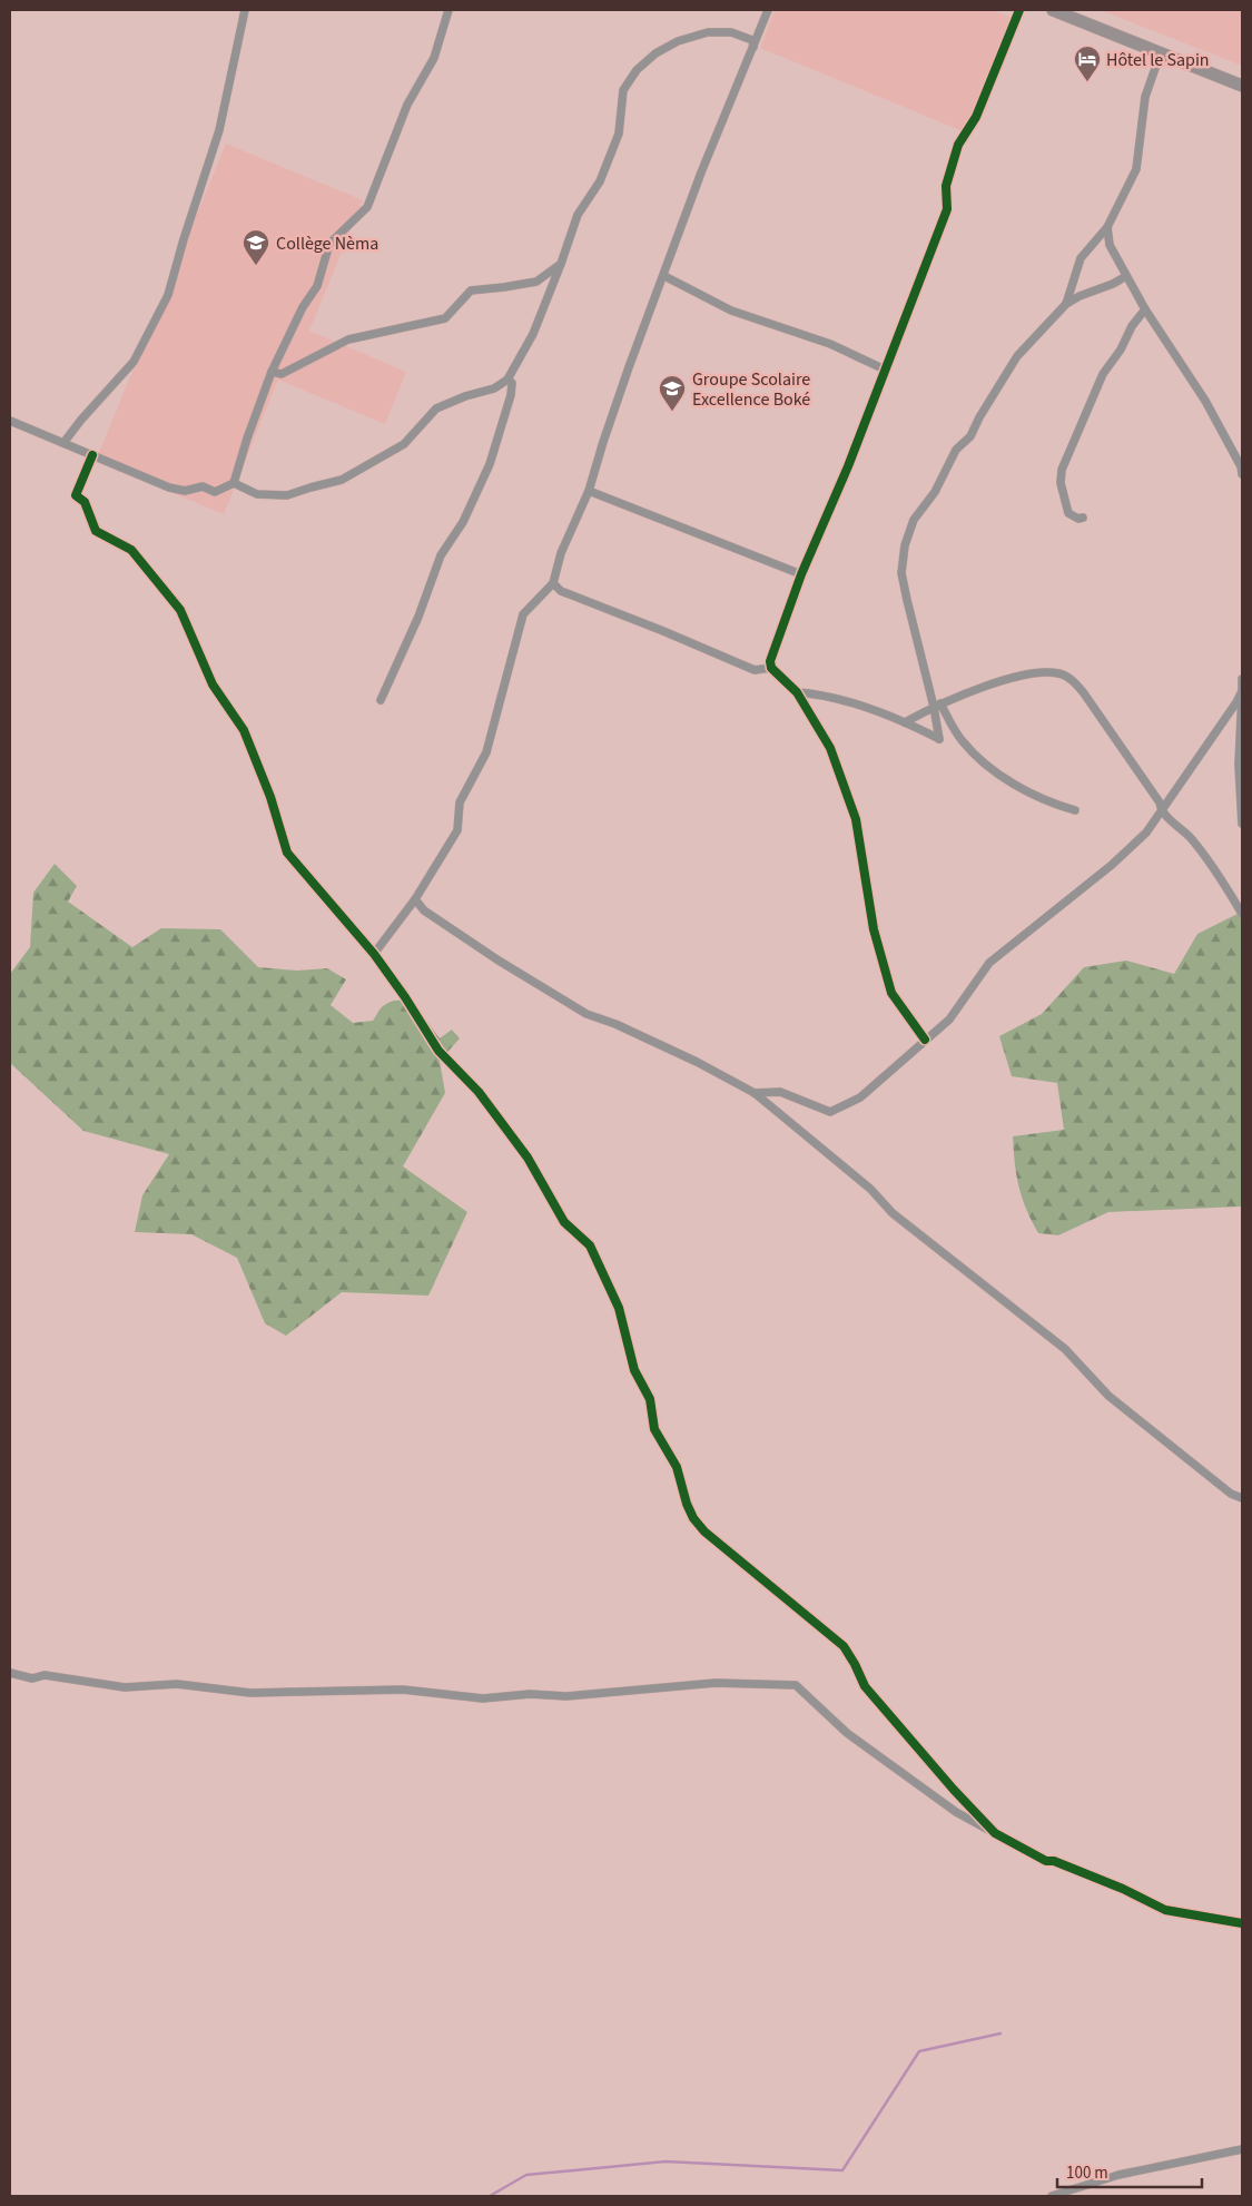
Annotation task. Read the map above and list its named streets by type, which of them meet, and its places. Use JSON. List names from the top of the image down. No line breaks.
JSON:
{"places":{"hotel":["Hôtel le Sapin"],"school or university":["Collège Nèma","Groupe Scolaire Excellence Boké"]},"scale_bar":"100 m"}
